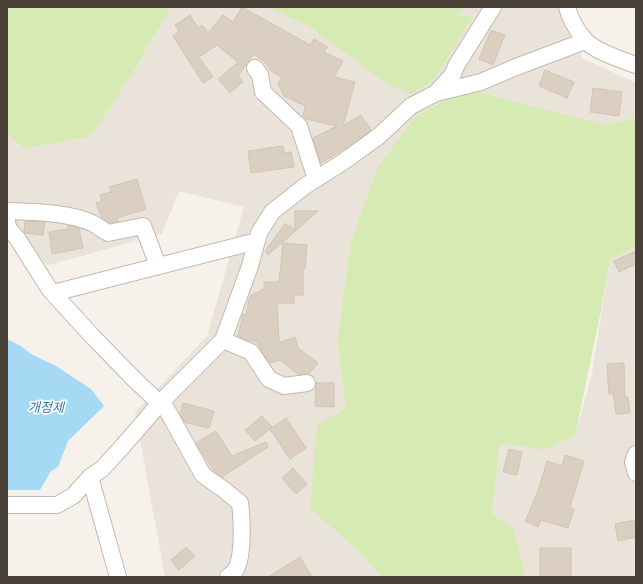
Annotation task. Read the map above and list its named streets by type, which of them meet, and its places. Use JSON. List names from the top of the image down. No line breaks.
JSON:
{"water":["개정제"]}
